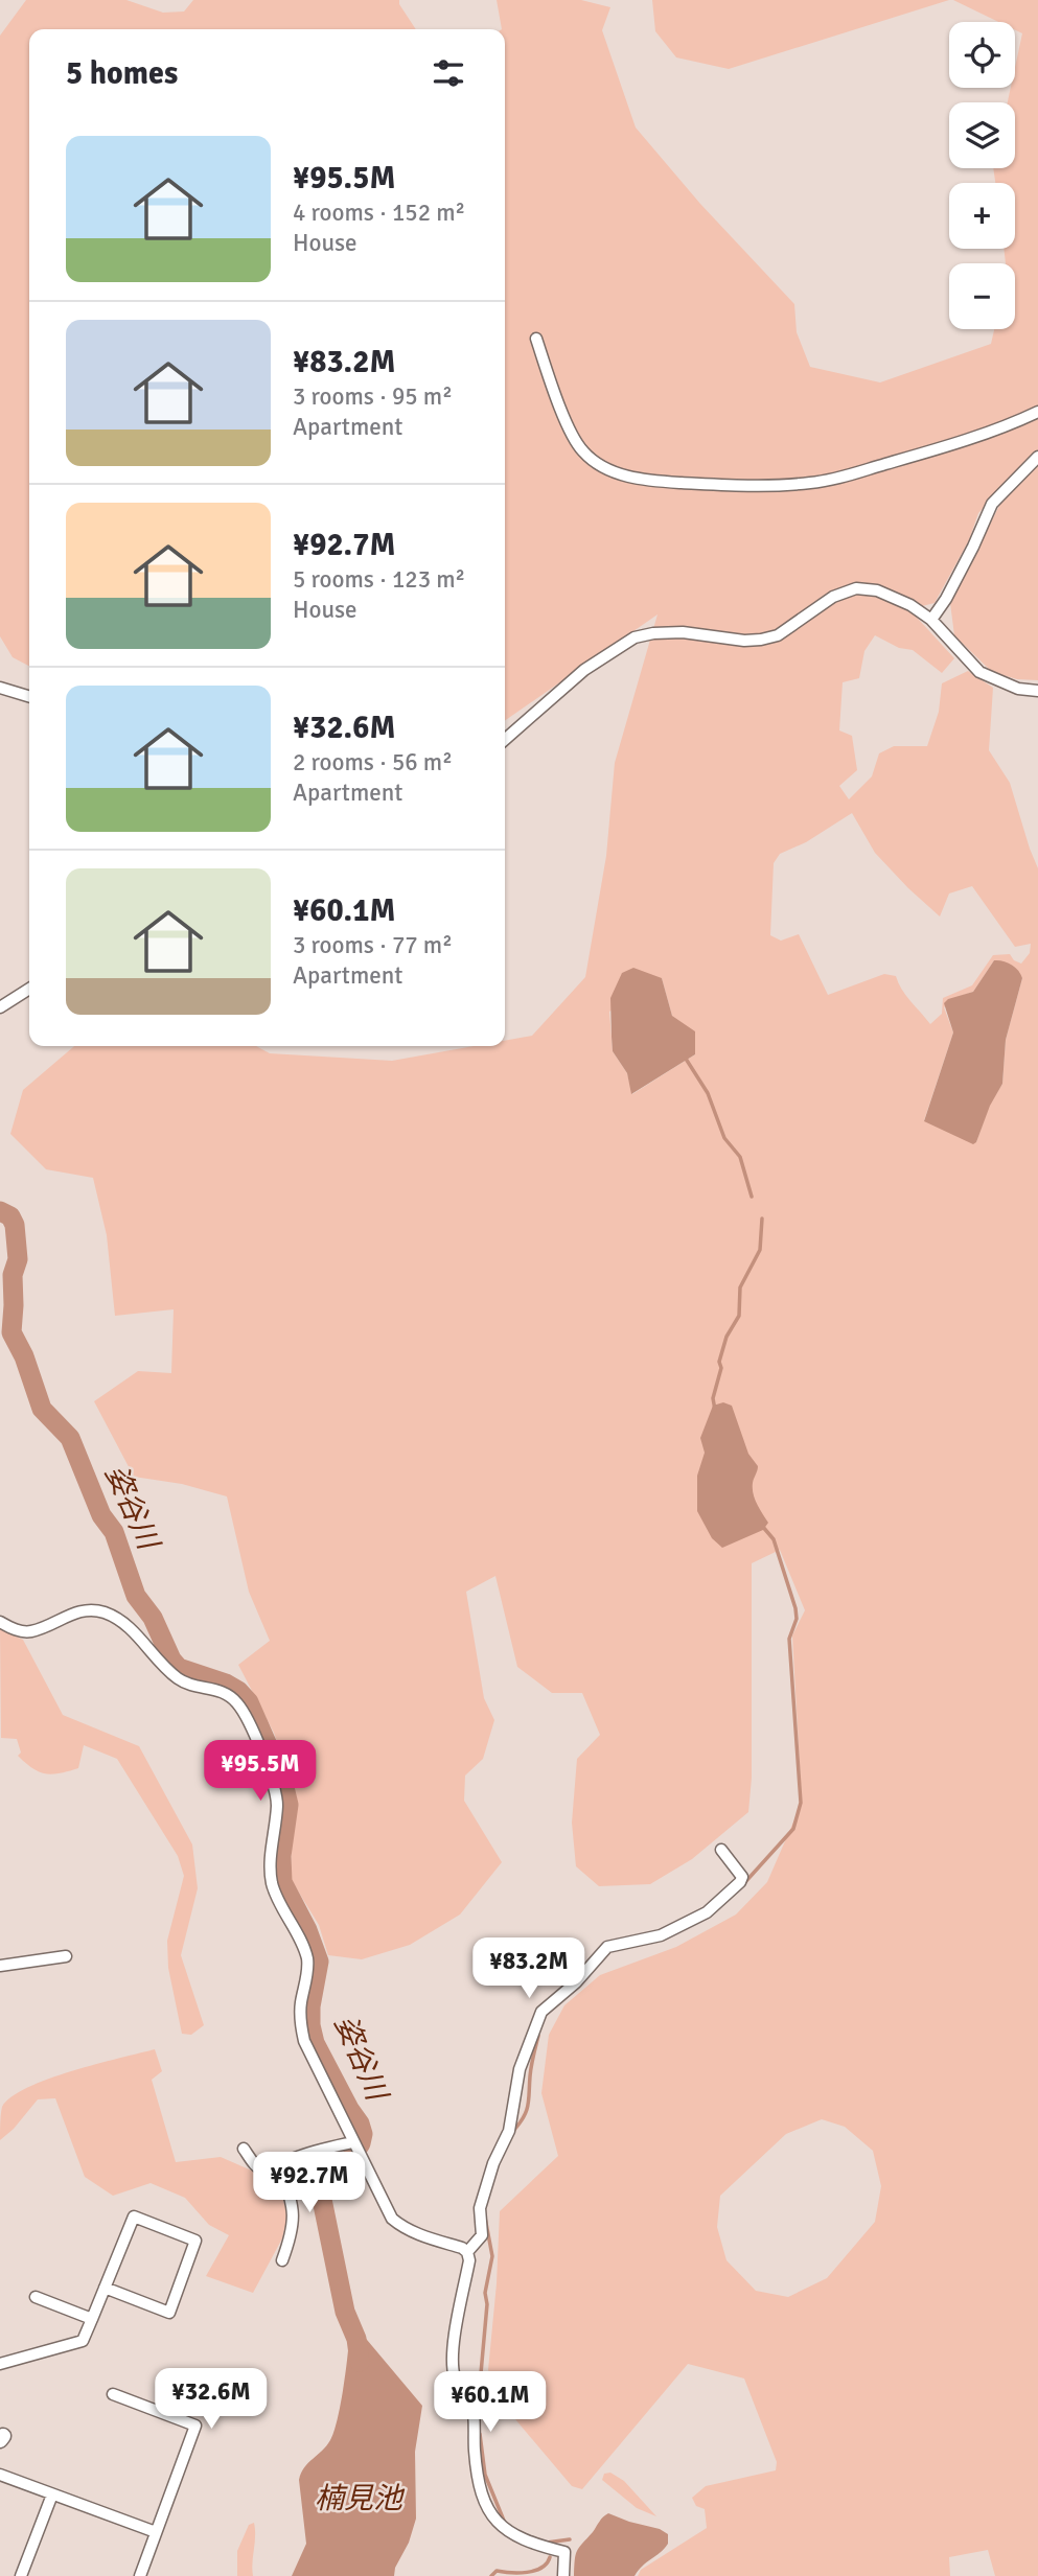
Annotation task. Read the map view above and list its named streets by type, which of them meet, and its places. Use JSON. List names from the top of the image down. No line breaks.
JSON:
{"water":["姿谷川","楠見池"],"page":{"map_buttons":["+","−"],"heading":"5 homes","list":[{"name":"¥95.5M","note":"4 rooms · 152 m² · House"},{"name":"¥83.2M","note":"3 rooms · 95 m² · Apartment"},{"name":"¥92.7M","note":"5 rooms · 123 m² · House"},{"name":"¥32.6M","note":"2 rooms · 56 m² · Apartment"},{"name":"¥60.1M","note":"3 rooms · 77 m² · Apartment"}],"price":["¥95.5M","¥83.2M","¥92.7M","¥32.6M","¥60.1M"]}}
